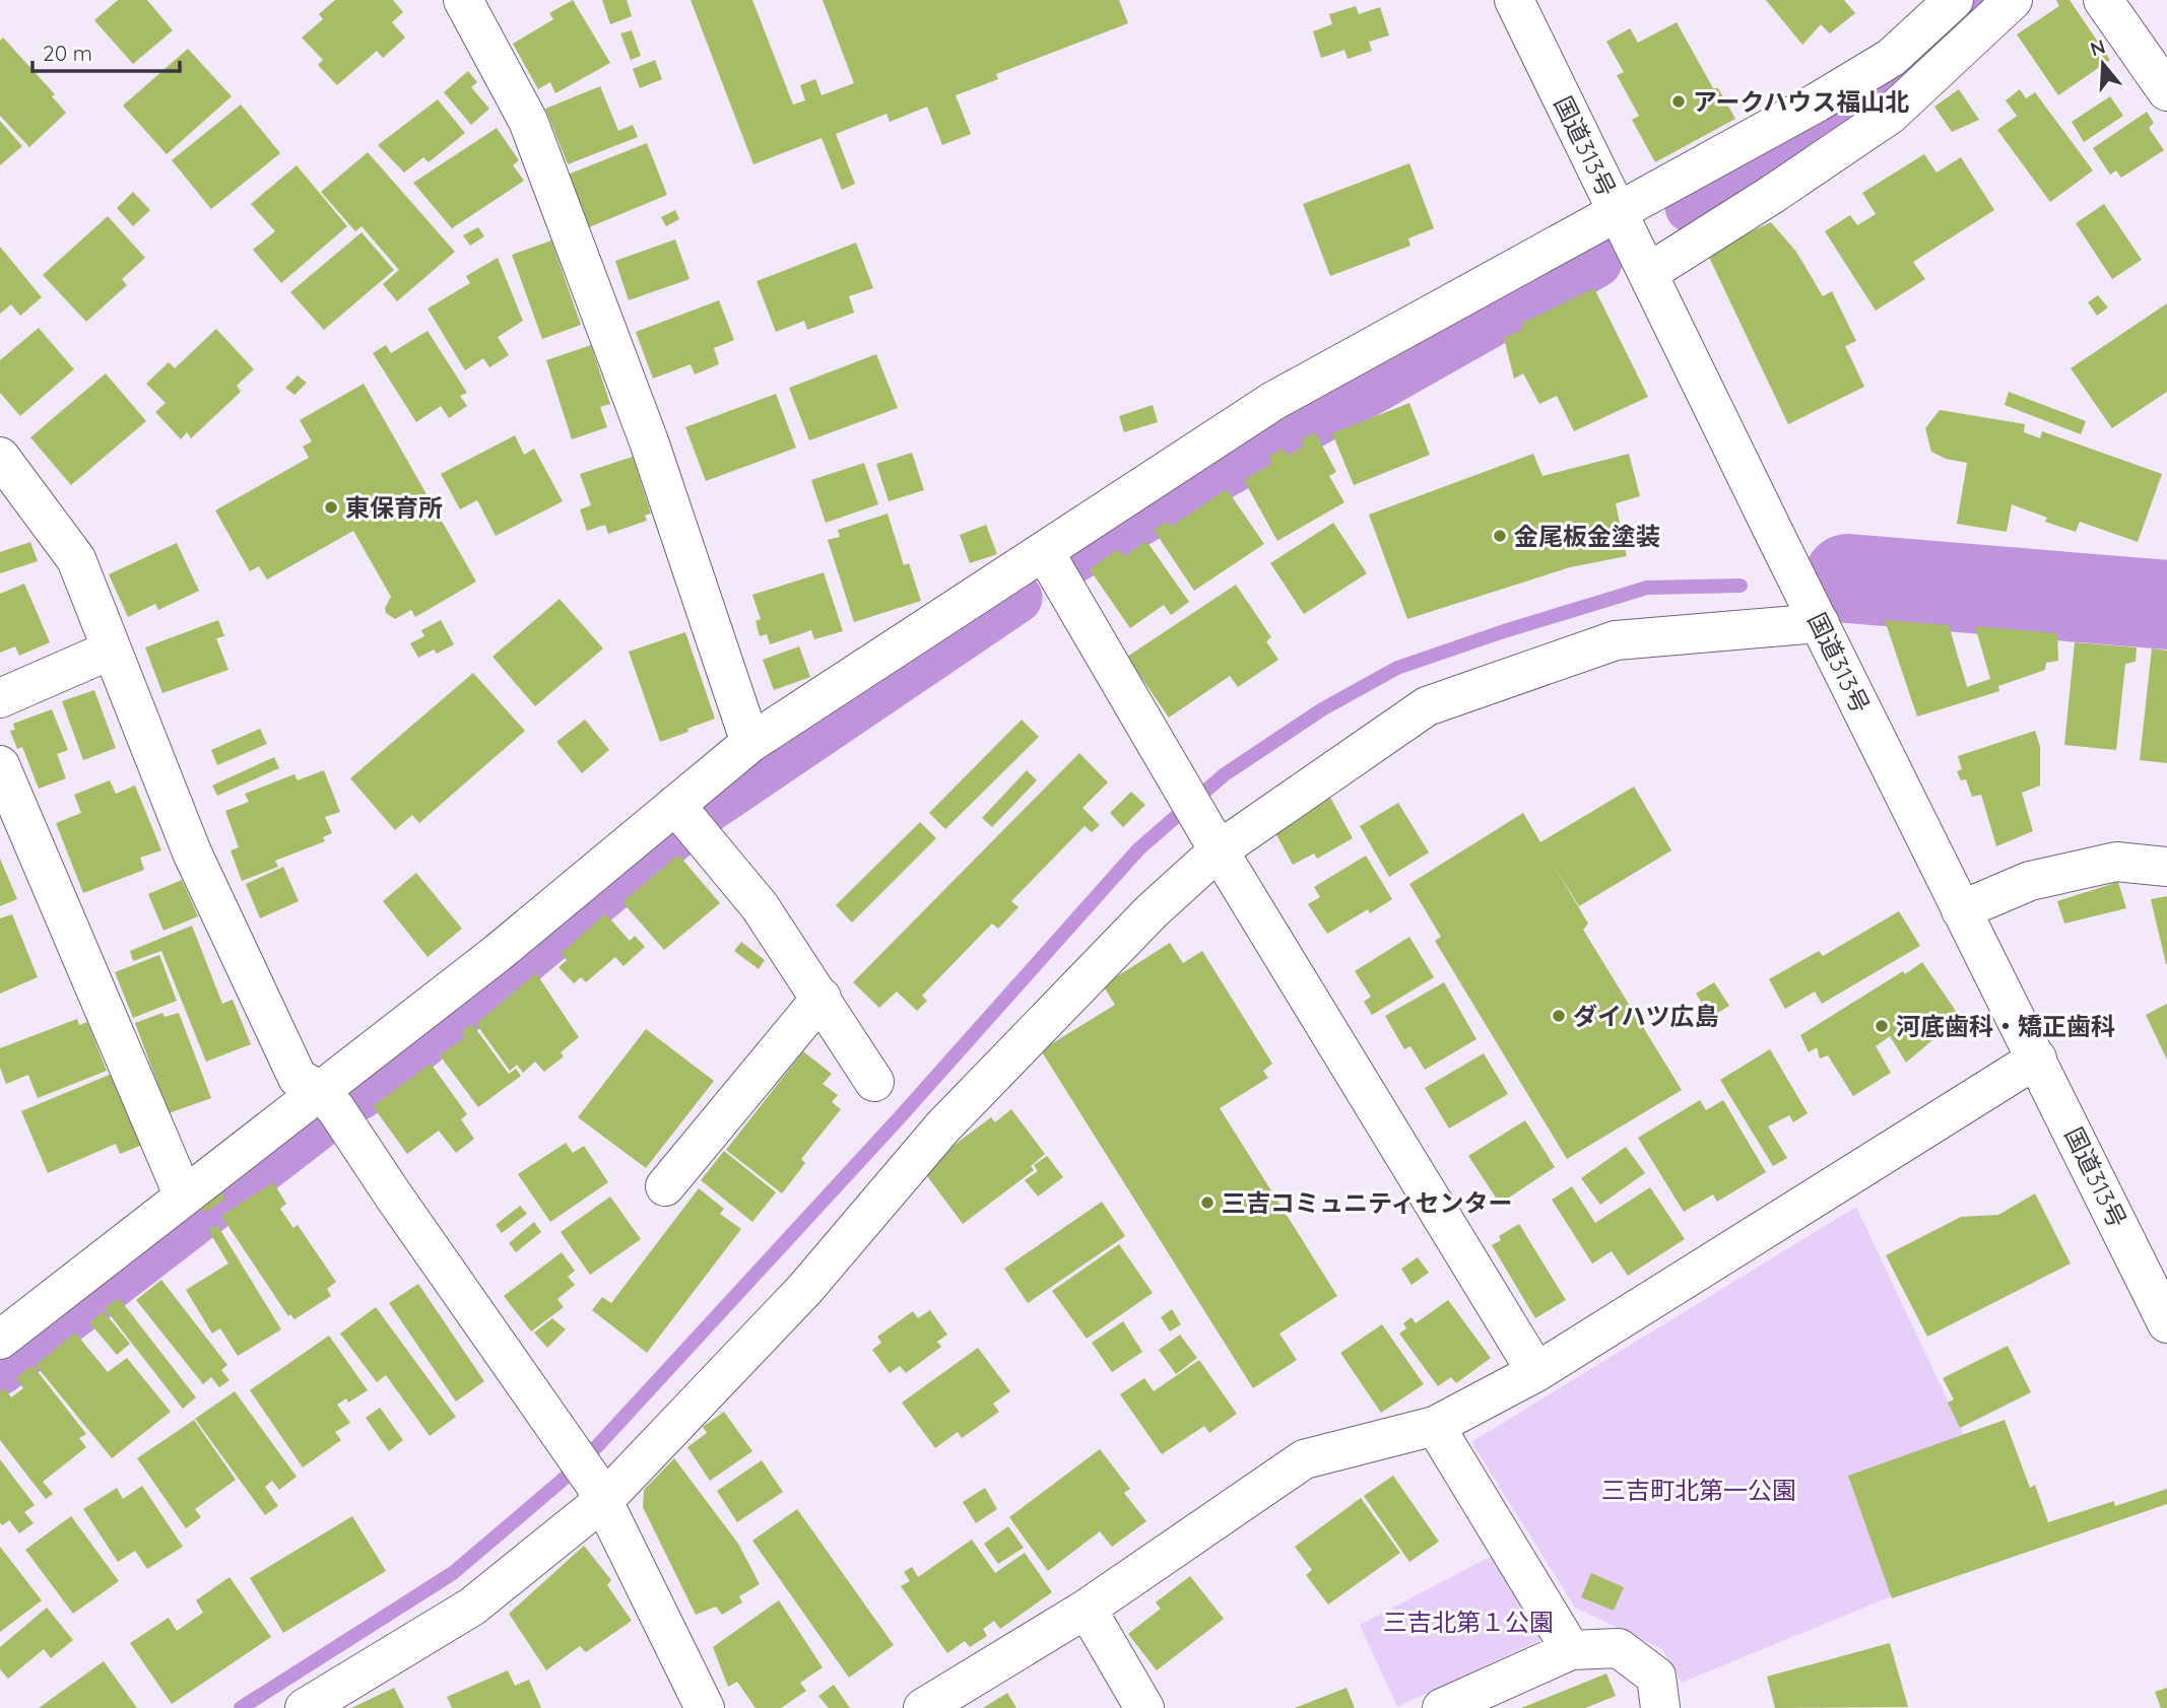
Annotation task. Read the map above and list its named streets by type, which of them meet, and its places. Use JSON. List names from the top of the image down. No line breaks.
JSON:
{"streets":{"main road":["国道313号"]},"parks":["三吉町北第一公園","三吉北第１公園"],"places":["アークハウス福山北","東保育所","金尾板金塗装","ダイハツ広島","河底歯科・矯正歯科","三吉コミュニティセンター"],"scale_bar":"20 m","north":"top"}
